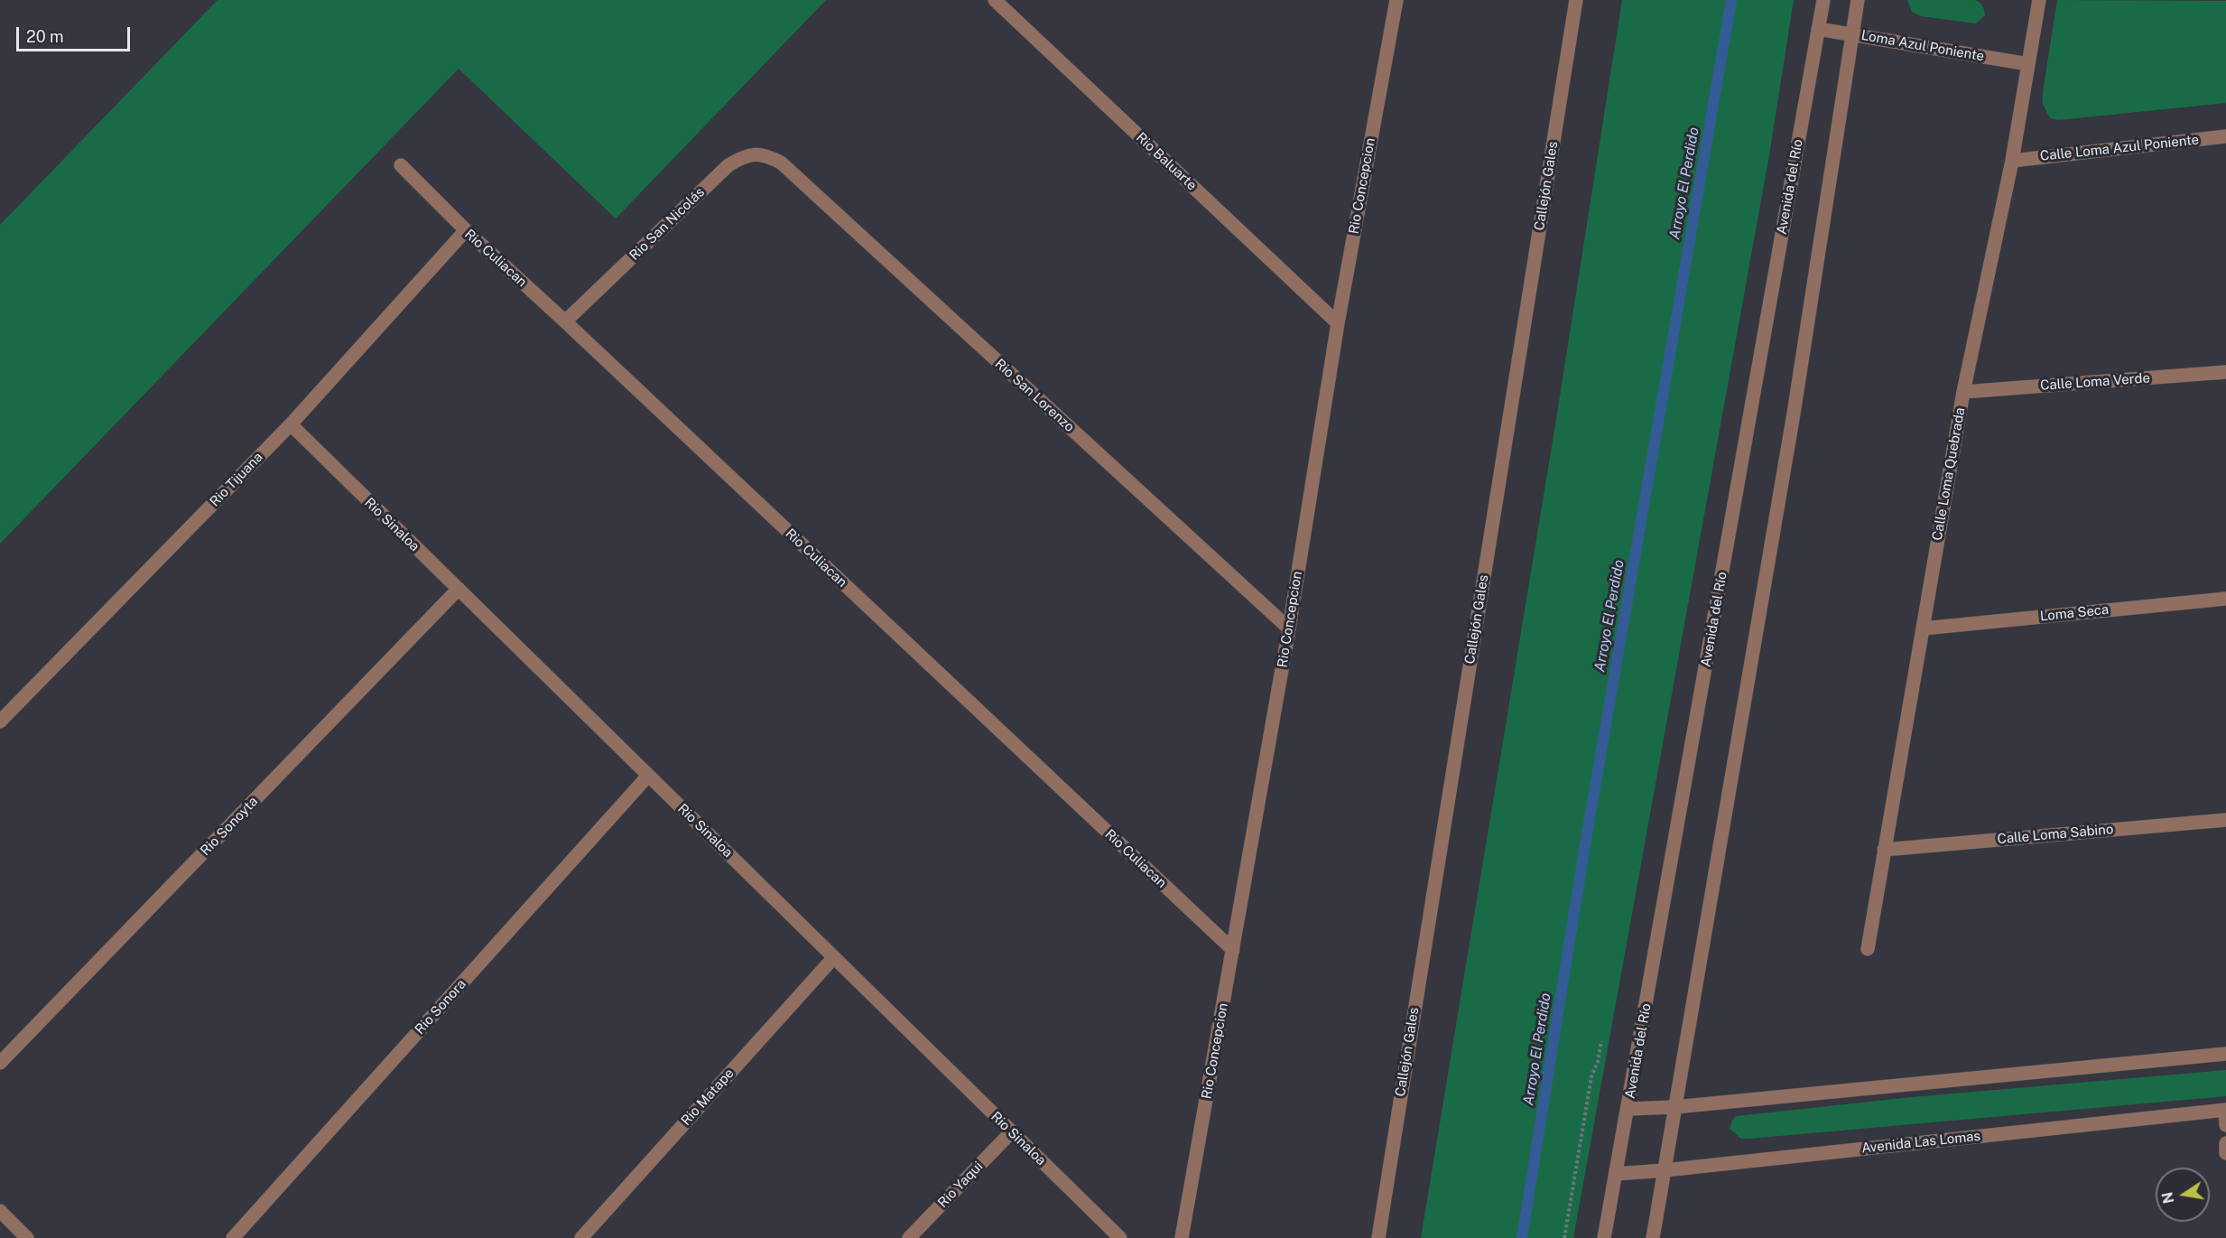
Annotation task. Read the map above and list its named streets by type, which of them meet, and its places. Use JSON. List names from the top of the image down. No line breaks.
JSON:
{"streets":{"street":["Loma Azul Poniente","Calle Loma Azul Poniente","Rio Baluarte","Rio Concepcion","Callejón Gales","Avenida del Río","Rio San Nicolás","Rio Culiacan","Calle Loma Verde","Rio San Lorenzo","Calle Loma Quebrada","Rio Tijuana","Rio Sinaloa","Loma Seca","Rio Sonoyta","Calle Loma Sabino","Rio Sonora","Rio Matape","Avenida Las Lomas","Rio Yaqui"]},"crossings":[["Loma Azul Poniente","Avenida del Río"],["Loma Azul Poniente","Calle Loma Quebrada"],["Calle Loma Azul Poniente","Calle Loma Quebrada"],["Rio Baluarte","Rio Concepcion"],["Rio Concepcion","Rio Culiacan"],["Rio Concepcion","Rio San Lorenzo"],["Avenida del Río","Avenida Las Lomas"],["Rio San Nicolás","Rio Culiacan"],["Rio San Nicolás","Rio San Lorenzo"],["Rio Culiacan","Rio Tijuana"],["Calle Loma Verde","Calle Loma Quebrada"],["Calle Loma Quebrada","Loma Seca"],["Calle Loma Quebrada","Calle Loma Sabino"],["Rio Tijuana","Rio Sinaloa"],["Rio Sinaloa","Rio Sonoyta"],["Rio Sinaloa","Rio Sonora"],["Rio Sinaloa","Rio Matape"],["Rio Sinaloa","Rio Yaqui"]],"water":["Arroyo El Perdido"],"scale_bar":"20 m","north":"left"}
